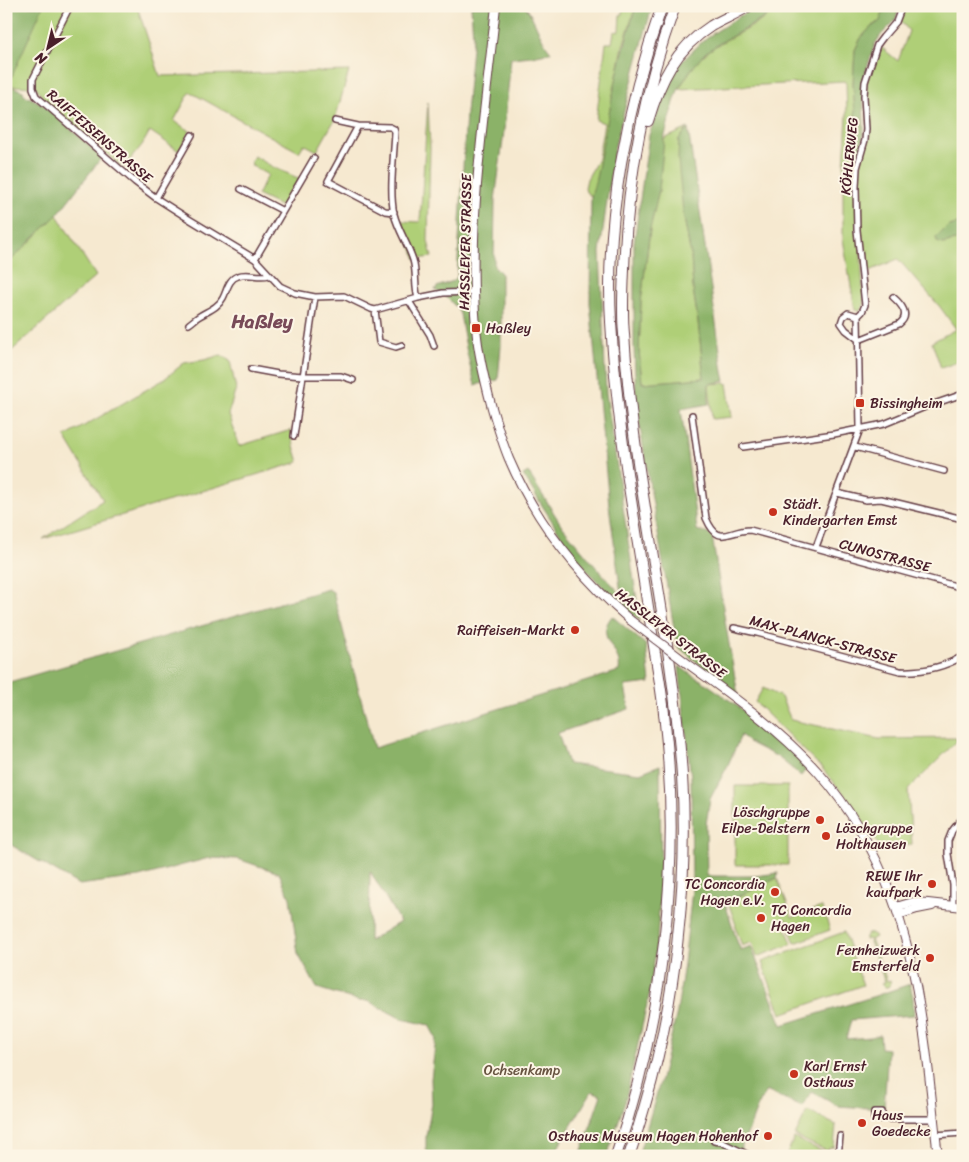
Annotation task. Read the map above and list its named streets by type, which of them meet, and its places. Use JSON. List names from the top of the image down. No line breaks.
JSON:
{"streets":{"main road":["HASSLEYER STRASSE"],"street":["RAIFFEISENSTRASSE","KÖHLERWEG","CUNOSTRASSE","MAX-PLANCK-STRASSE"]},"crossings":[["KÖHLERWEG","CUNOSTRASSE"]],"districts":["Haßley"],"parks":["Ochsenkamp"],"places":{"transit":["Haßley","Bissingheim"],"other":["Städt. Kindergarten Emst","Raiffeisen-Markt","Löschgruppe Eilpe-Delstern","Löschgruppe Holthausen","REWE Ihr kaufpark","TC Concordia Hagen e.V.","TC Concordia Hagen","Fernheizwerk Emsterfeld","Karl Ernst Osthaus","Haus Goedecke","Osthaus Museum Hagen Hohenhof"]},"north":"bottom left"}
